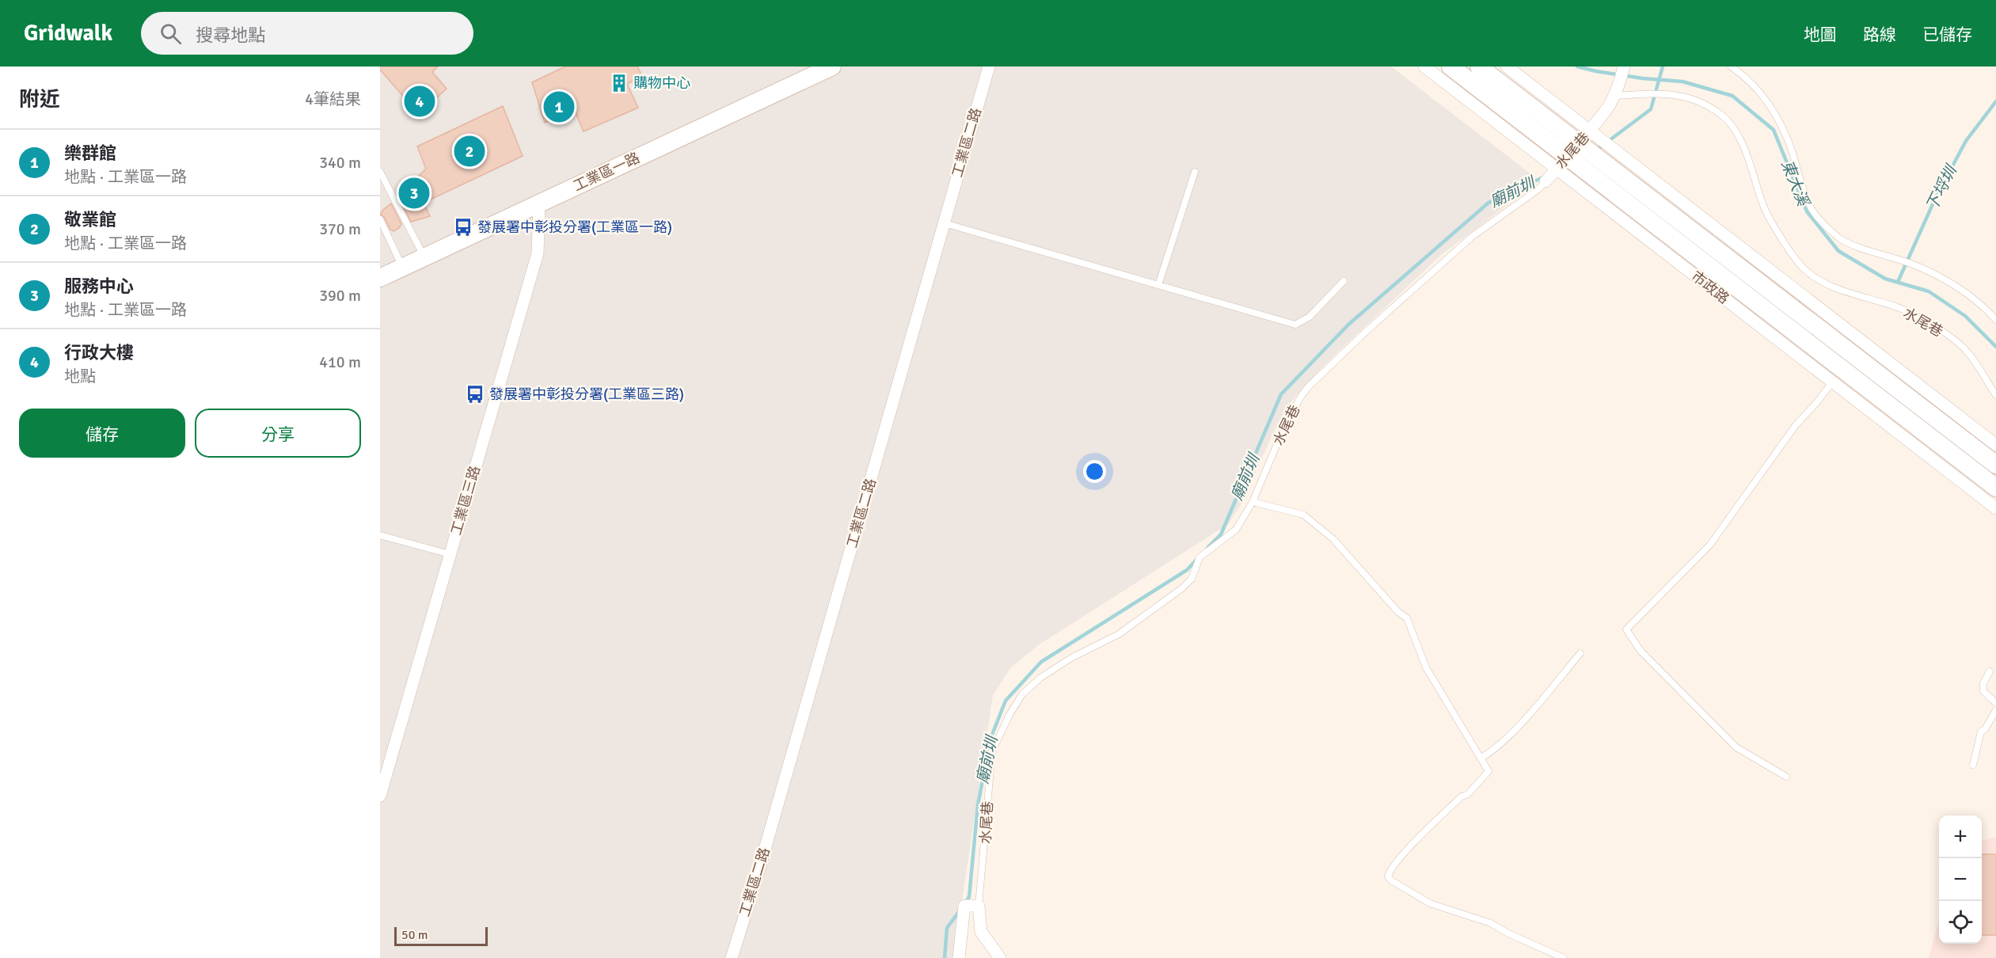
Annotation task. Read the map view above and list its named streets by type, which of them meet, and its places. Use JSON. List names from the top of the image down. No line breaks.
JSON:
{"streets":{"street":["工業區二路","水尾巷","工業區一路","市政路","工業區三路"]},"crossings":[["水尾巷","市政路"],["工業區一路","工業區三路"]],"water":["東大溪","下埒圳","廟前圳"],"places":{"building":["購物中心"],"bus stop":["發展署中彰投分署(工業區一路)","發展署中彰投分署(工業區三路)"]},"scale_bar":"50 m","page":{"header":"Gridwalk","search":"搜尋地點","nav":["地圖","路線","已儲存"],"heading":["附近","4筆結果"],"pins":["4","1","2","3"],"list":[{"mark":"1","name":"樂群館","note":"地點 · 工業區一路","value":"340 m"},{"mark":"2","name":"敬業館","note":"地點 · 工業區一路","value":"370 m"},{"mark":"3","name":"服務中心","note":"地點 · 工業區一路","value":"390 m"},{"mark":"4","name":"行政大樓","note":"地點","value":"410 m"}],"buttons":["儲存","分享"],"map_buttons":["+","−"],"scale":"50 m"}}
